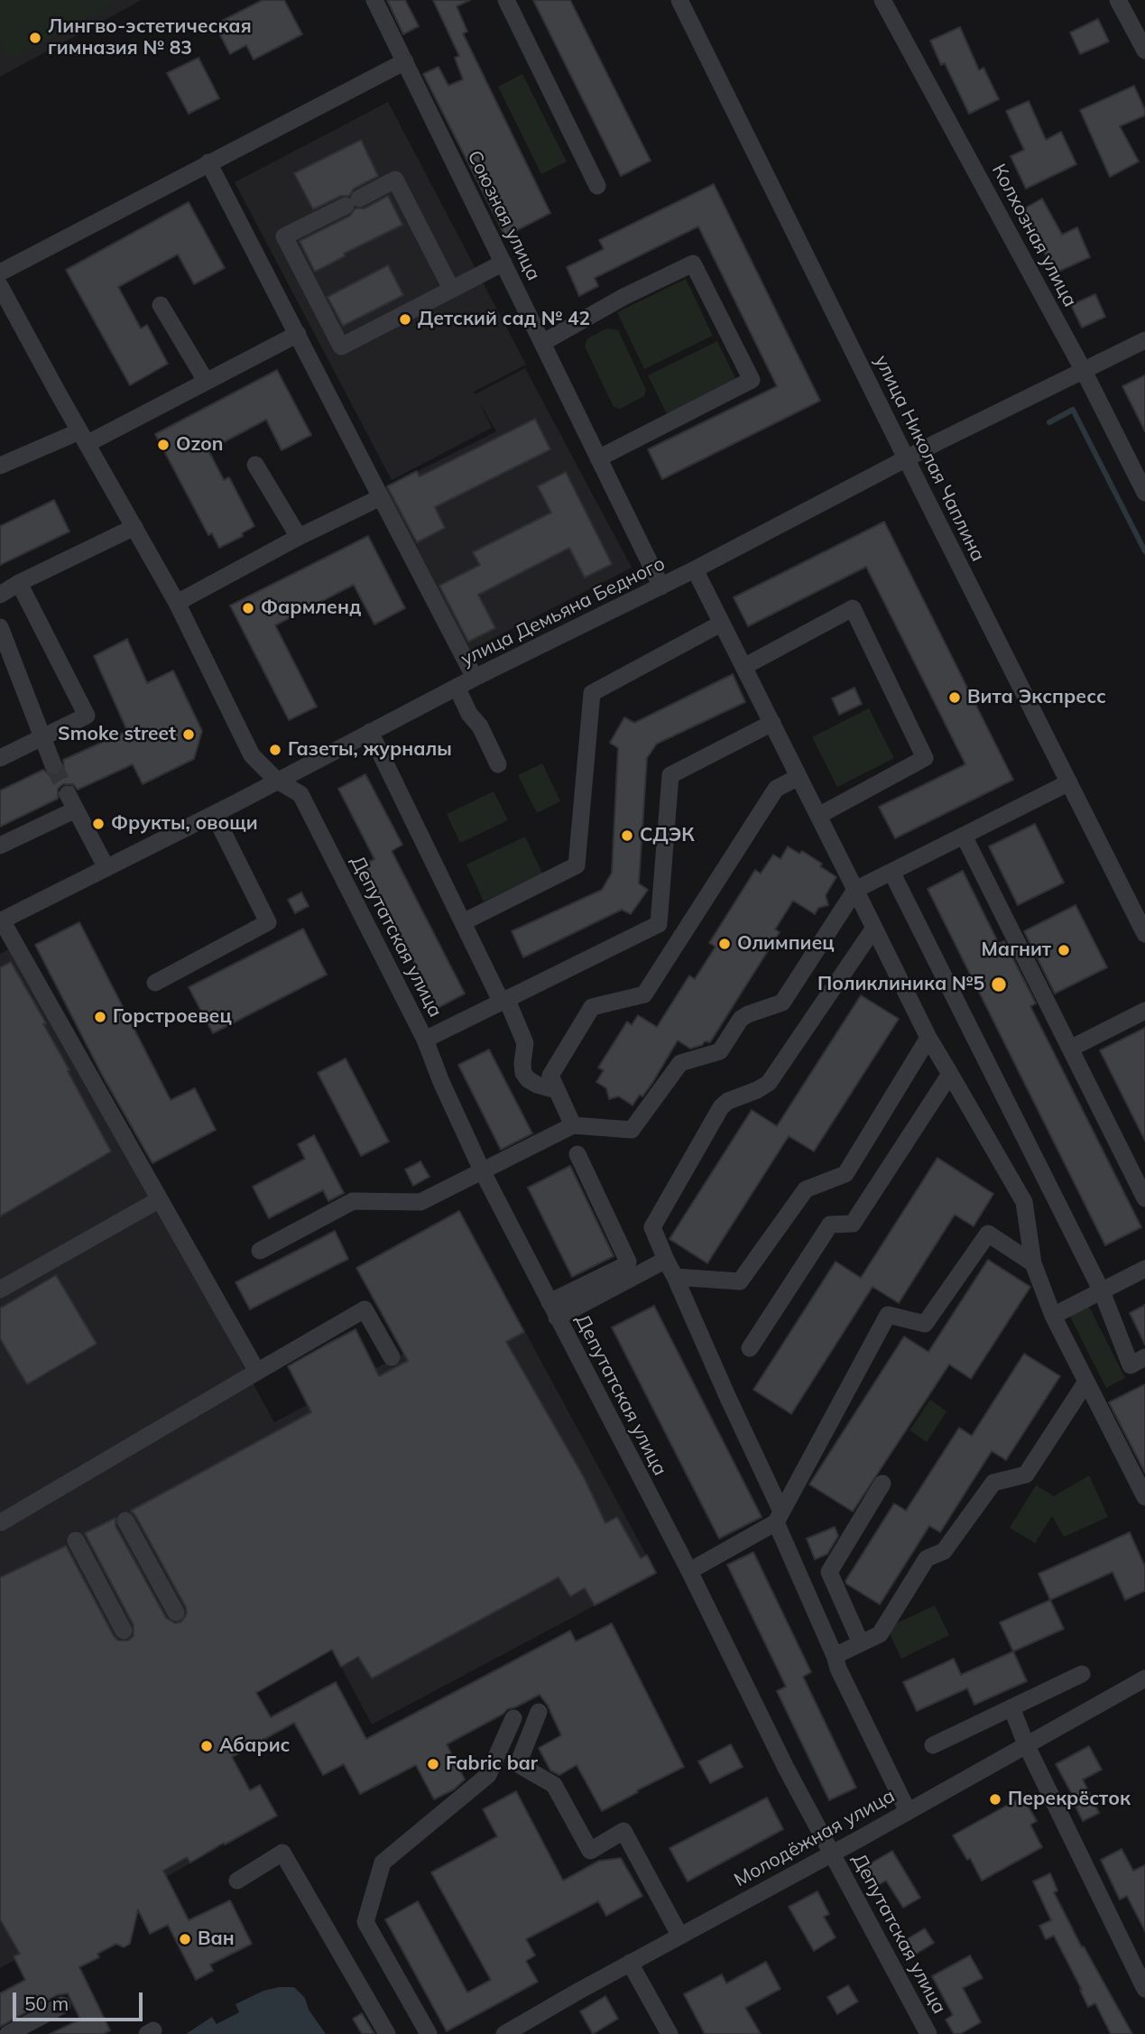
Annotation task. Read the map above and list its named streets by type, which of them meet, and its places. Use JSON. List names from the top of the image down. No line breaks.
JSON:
{"streets":{"street":["Союзная улица","Колхозная улица","улица Николая Чаплина","улица Демьяна Бедного","Депутатская улица","Молодёжная улица"]},"crossings":[["Союзная улица","улица Демьяна Бедного"],["Колхозная улица","улица Демьяна Бедного"],["улица Николая Чаплина","улица Демьяна Бедного"],["улица Демьяна Бедного","Депутатская улица"],["Депутатская улица","Молодёжная улица"]],"places":["Лингво-эстетическая гимназия № 83","Детский сад № 42","Ozon","Фармленд","Вита Экспресс","Smoke street","Газеты, журналы","Фрукты, овощи","СДЭК","Олимпиец","Магнит","Поликлиника №5","Горстроевец","Абарис","Fabric bar","Перекрёсток","Ван"],"scale_bar":"50 m"}
